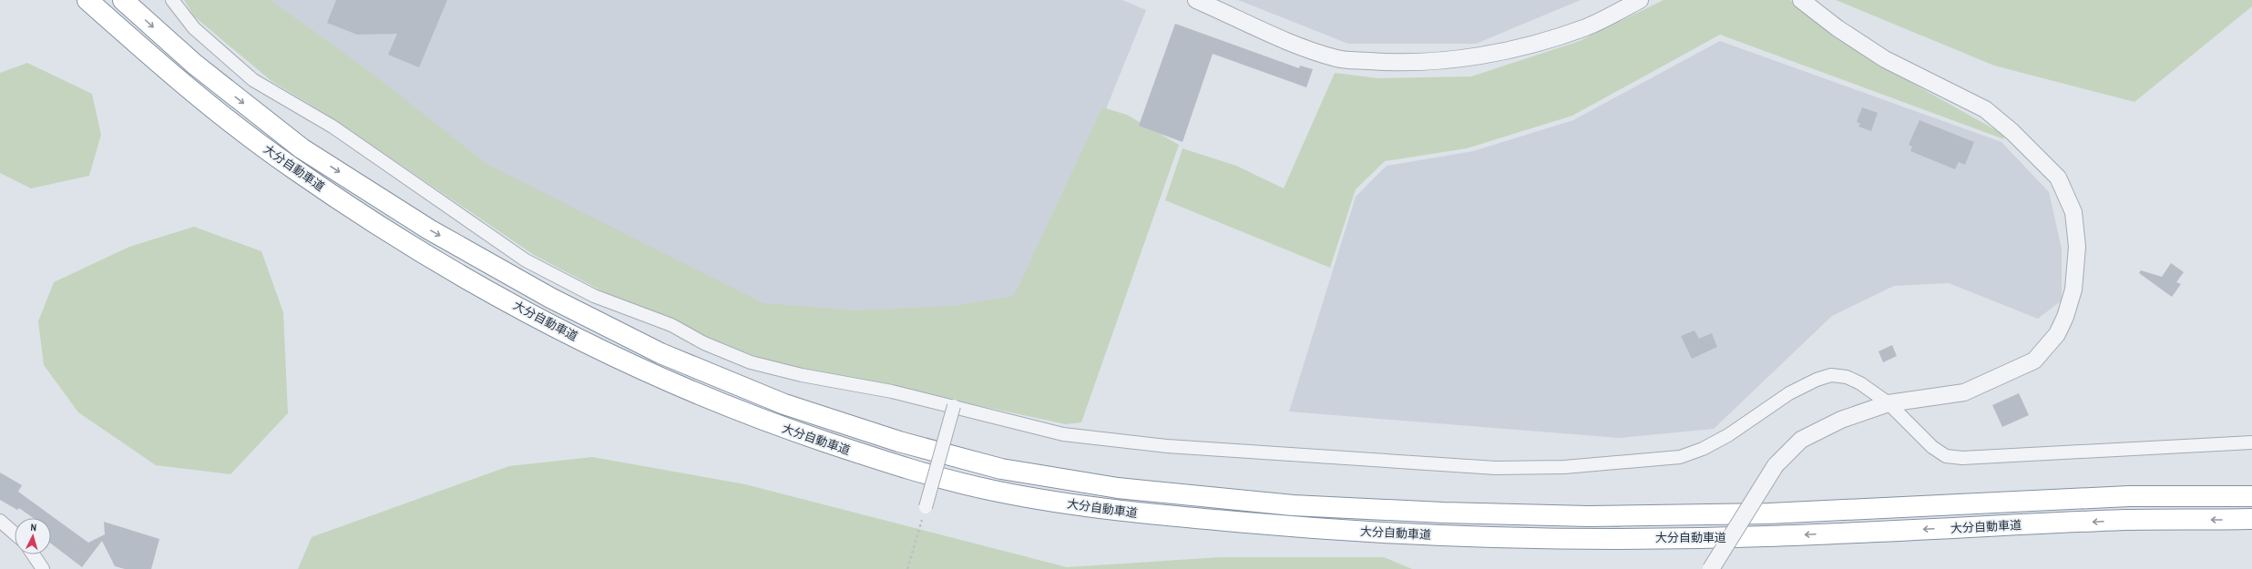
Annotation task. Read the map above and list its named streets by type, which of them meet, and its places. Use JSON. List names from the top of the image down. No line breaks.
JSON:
{"streets":{"highway":["大分自動車道"]},"north":"top"}
